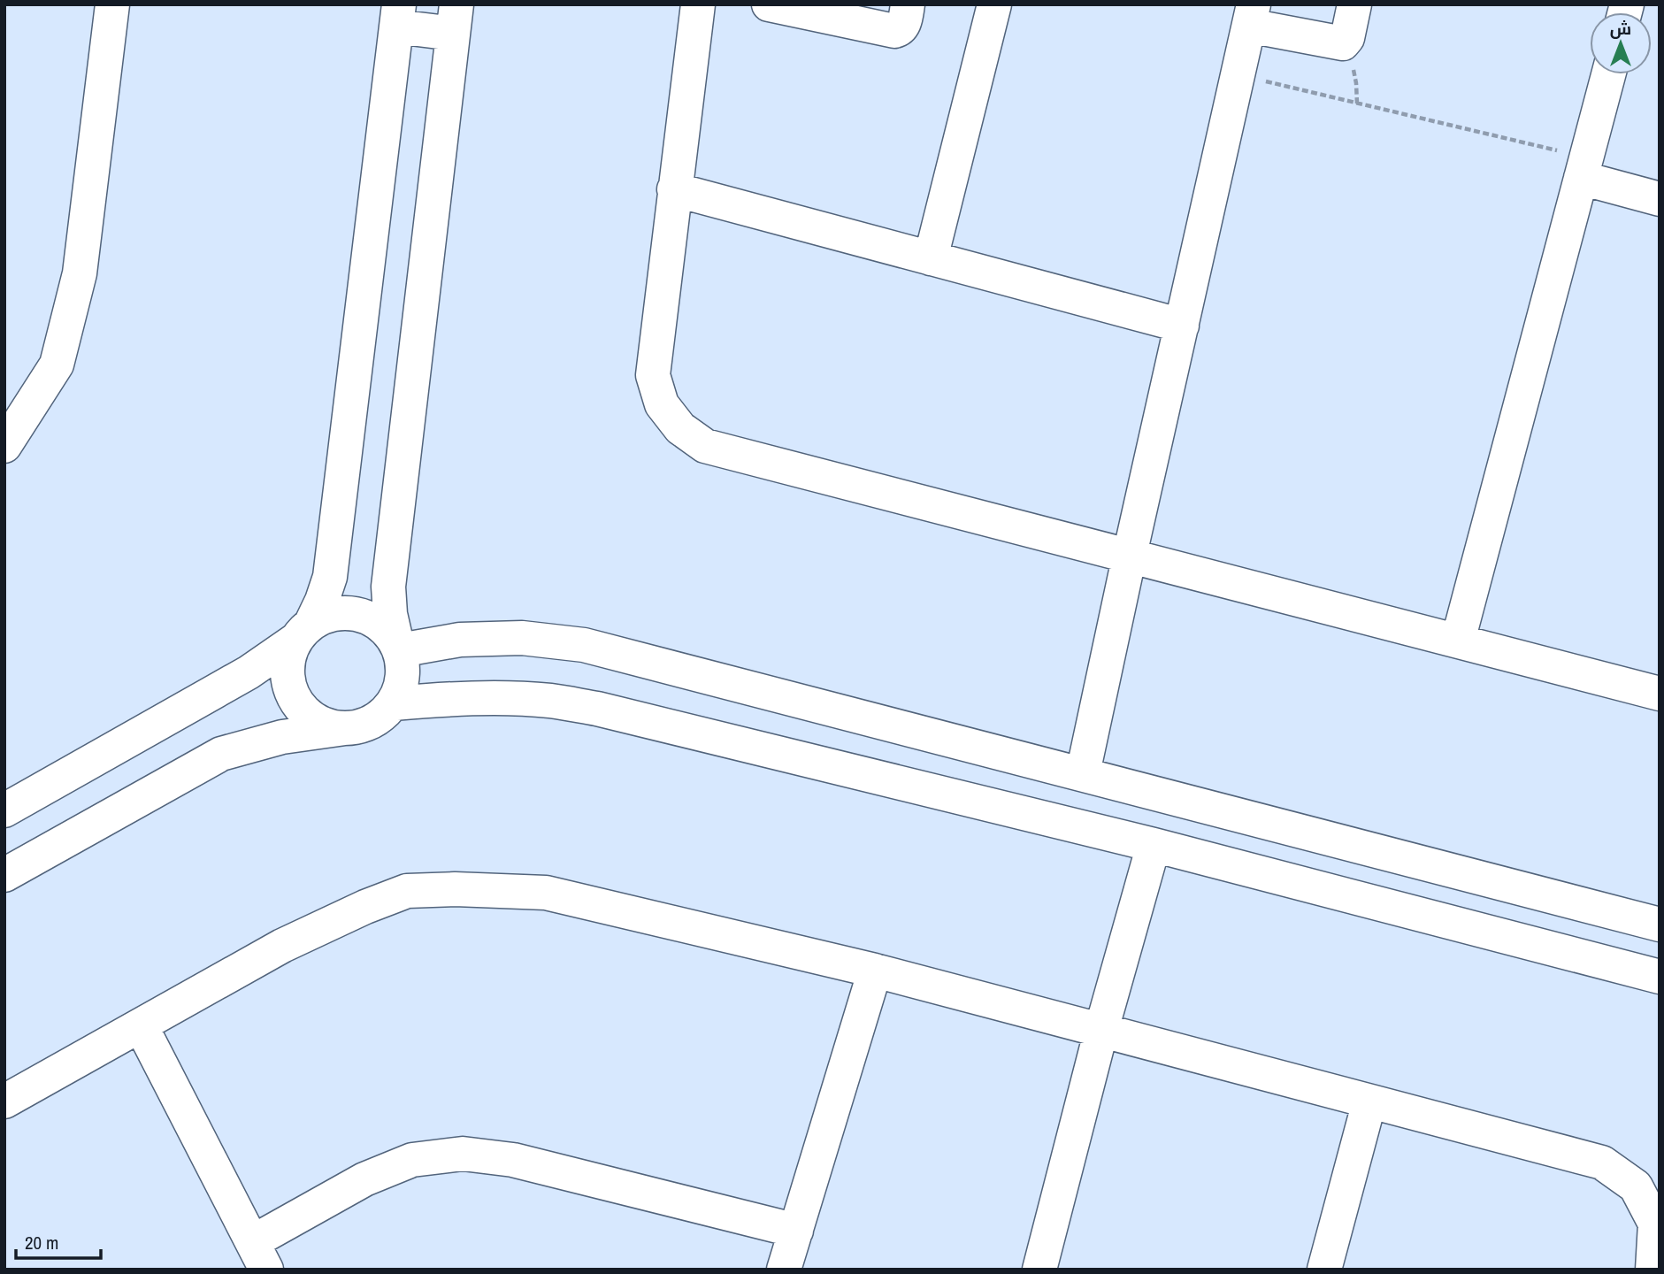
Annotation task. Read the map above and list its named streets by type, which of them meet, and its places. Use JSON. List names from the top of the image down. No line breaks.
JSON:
{"scale_bar":"20 m","north":"top"}
